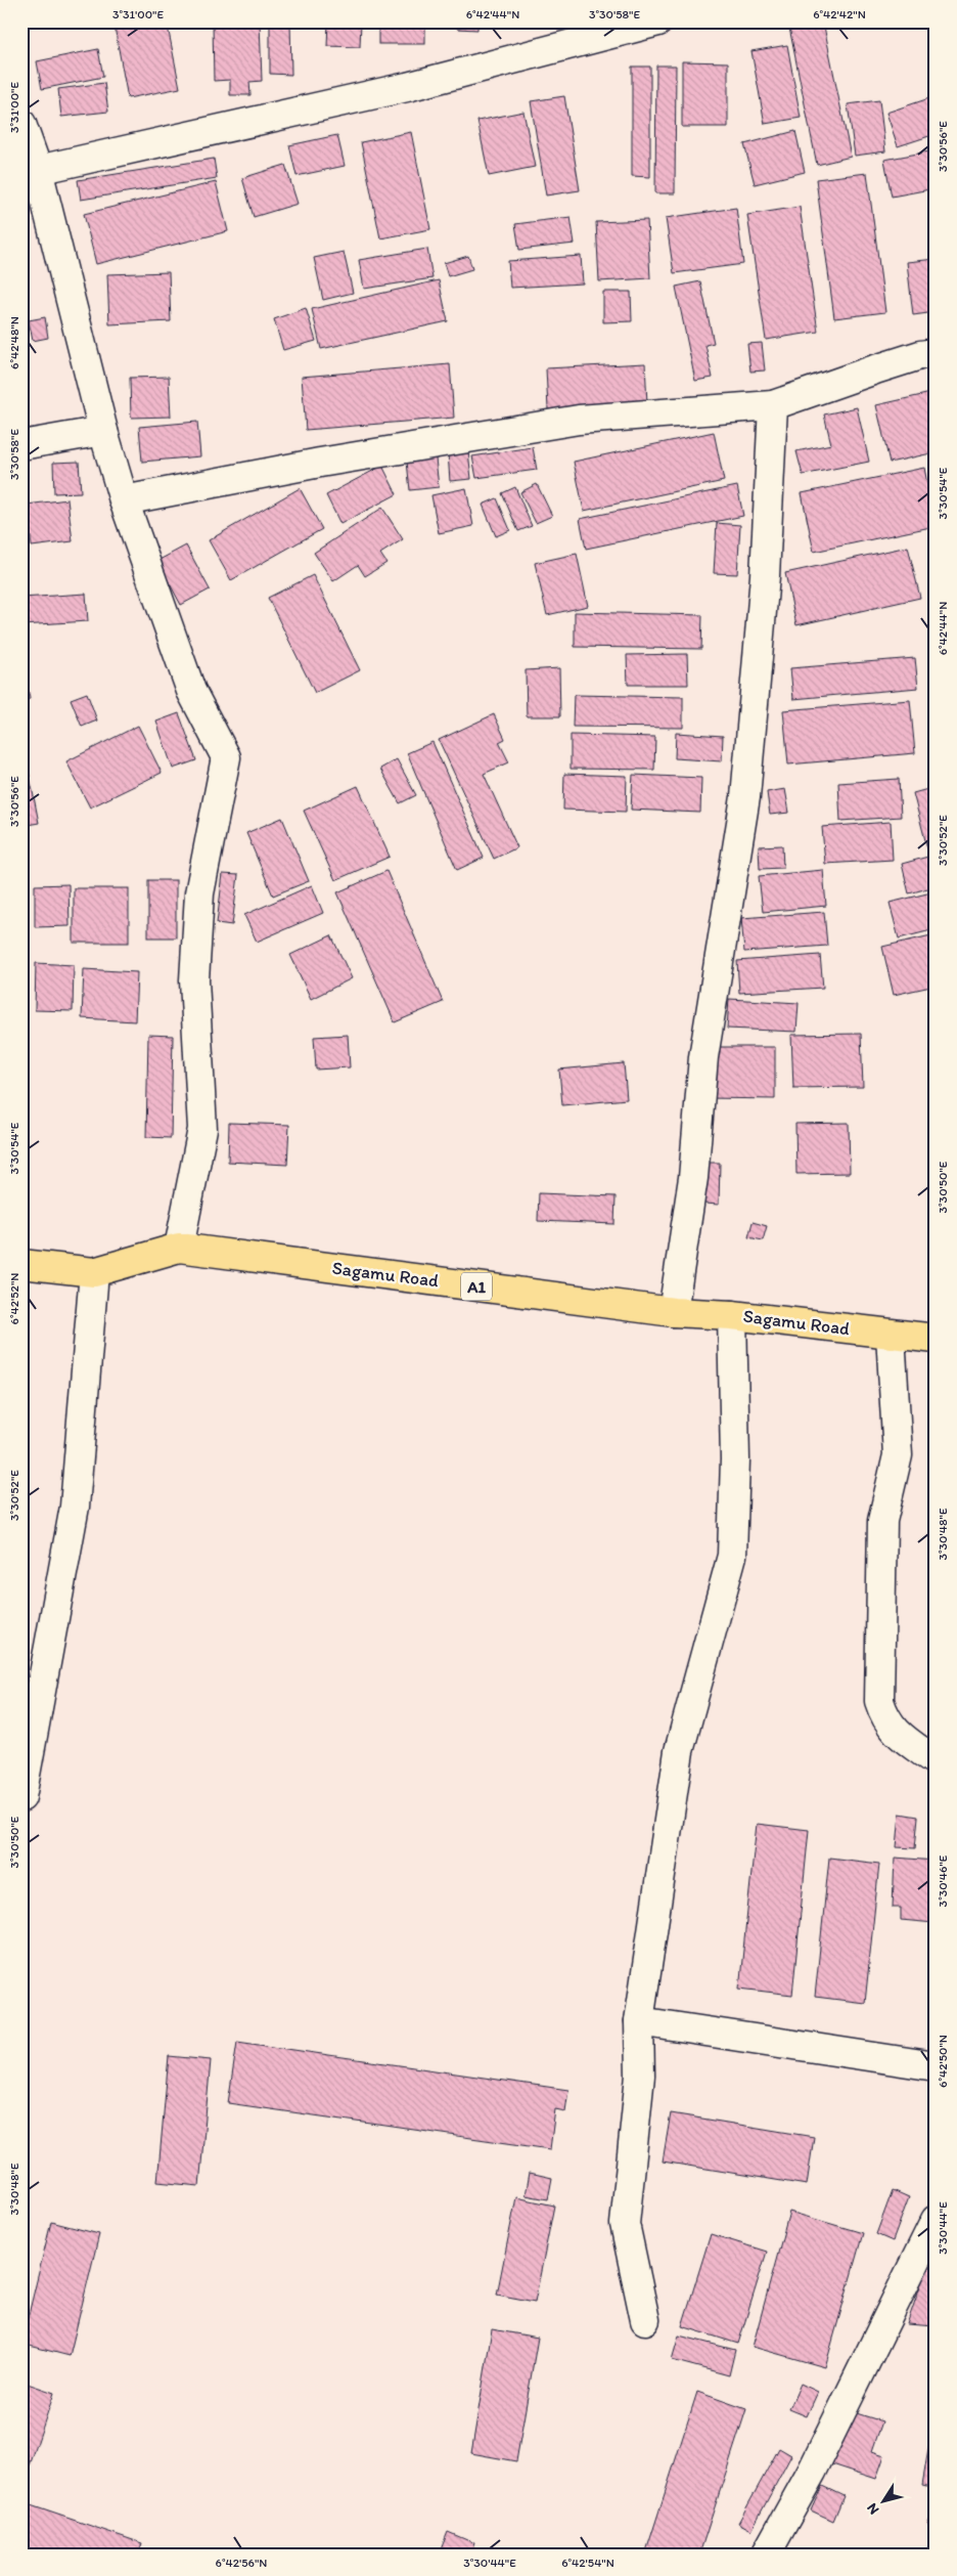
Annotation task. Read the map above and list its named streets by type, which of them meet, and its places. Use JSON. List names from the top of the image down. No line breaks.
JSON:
{"streets":{"highway":["Sagamu Road","A1"]},"north":"bottom left","coordinates":["3°31'00\"E","6°42'44\"N","3°30'58\"E","6°42'42\"N","3°30'56\"E","6°42'48\"N","3°30'54\"E","3°30'52\"E","3°30'50\"E","6°42'52\"N","3°30'48\"E","3°30'46\"E","6°42'50\"N","3°30'44\"E","6°42'56\"N","6°42'54\"N"]}
